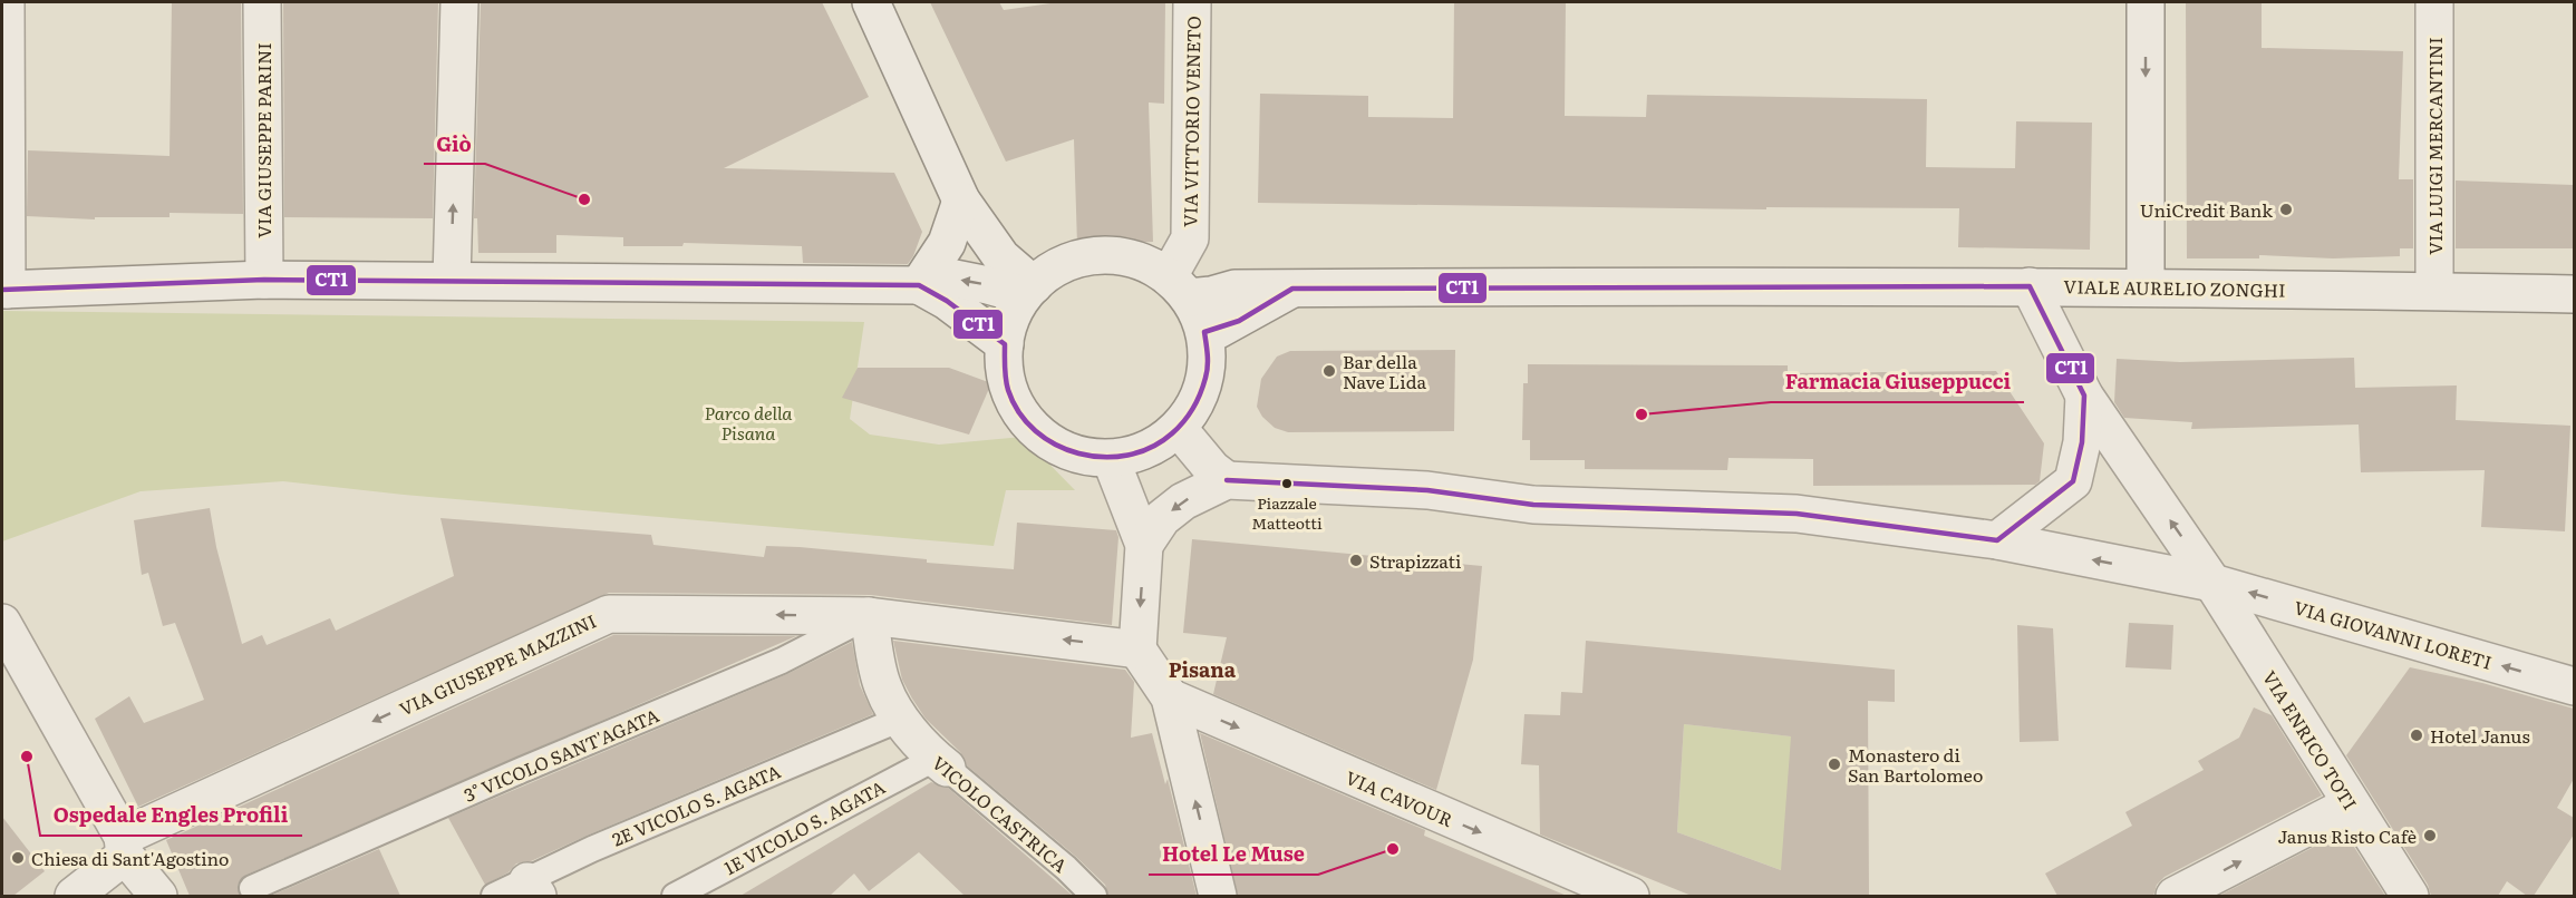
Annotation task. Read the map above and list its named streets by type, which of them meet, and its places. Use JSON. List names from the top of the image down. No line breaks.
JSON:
{"streets":{"street":["VIA VITTORIO VENETO","VIA GIUSEPPE PARINI","VIA LUIGI MERCANTINI","VIALE AURELIO ZONGHI","VIA GIOVANNI LORETI","VIA GIUSEPPE MAZZINI","VIA ENRICO TOTI","VIA CAVOUR","VICOLO CASTRICA"],"lane":["3° VICOLO SANT'AGATA","2E VICOLO S. AGATA","1E VICOLO S. AGATA"]},"crossings":[["VIA VITTORIO VENETO","VIALE AURELIO ZONGHI"],["VIA LUIGI MERCANTINI","VIALE AURELIO ZONGHI"],["VIALE AURELIO ZONGHI","VIA ENRICO TOTI"],["VIA GIOVANNI LORETI","VIA ENRICO TOTI"],["VIA GIUSEPPE MAZZINI","3° VICOLO SANT'AGATA"],["VIA GIUSEPPE MAZZINI","VICOLO CASTRICA"],["3° VICOLO SANT'AGATA","VICOLO CASTRICA"],["2E VICOLO S. AGATA","VICOLO CASTRICA"],["VICOLO CASTRICA","1E VICOLO S. AGATA"]],"one_way":["VIA GIOVANNI LORETI","VIA GIUSEPPE MAZZINI","VIA CAVOUR"],"districts":["Pisana"],"parks":["Parco della Pisana"],"places":["Giò","UniCredit Bank","Bar della Nave Lida","Farmacia Giuseppucci","Piazzale Matteotti","Strapizzati","Hotel Janus","Ospedale Engles Profili","Monastero di San Bartolomeo","Janus Risto Cafè","Hotel Le Muse","Chiesa di Sant'Agostino"],"lines":["transit line CT1"]}
